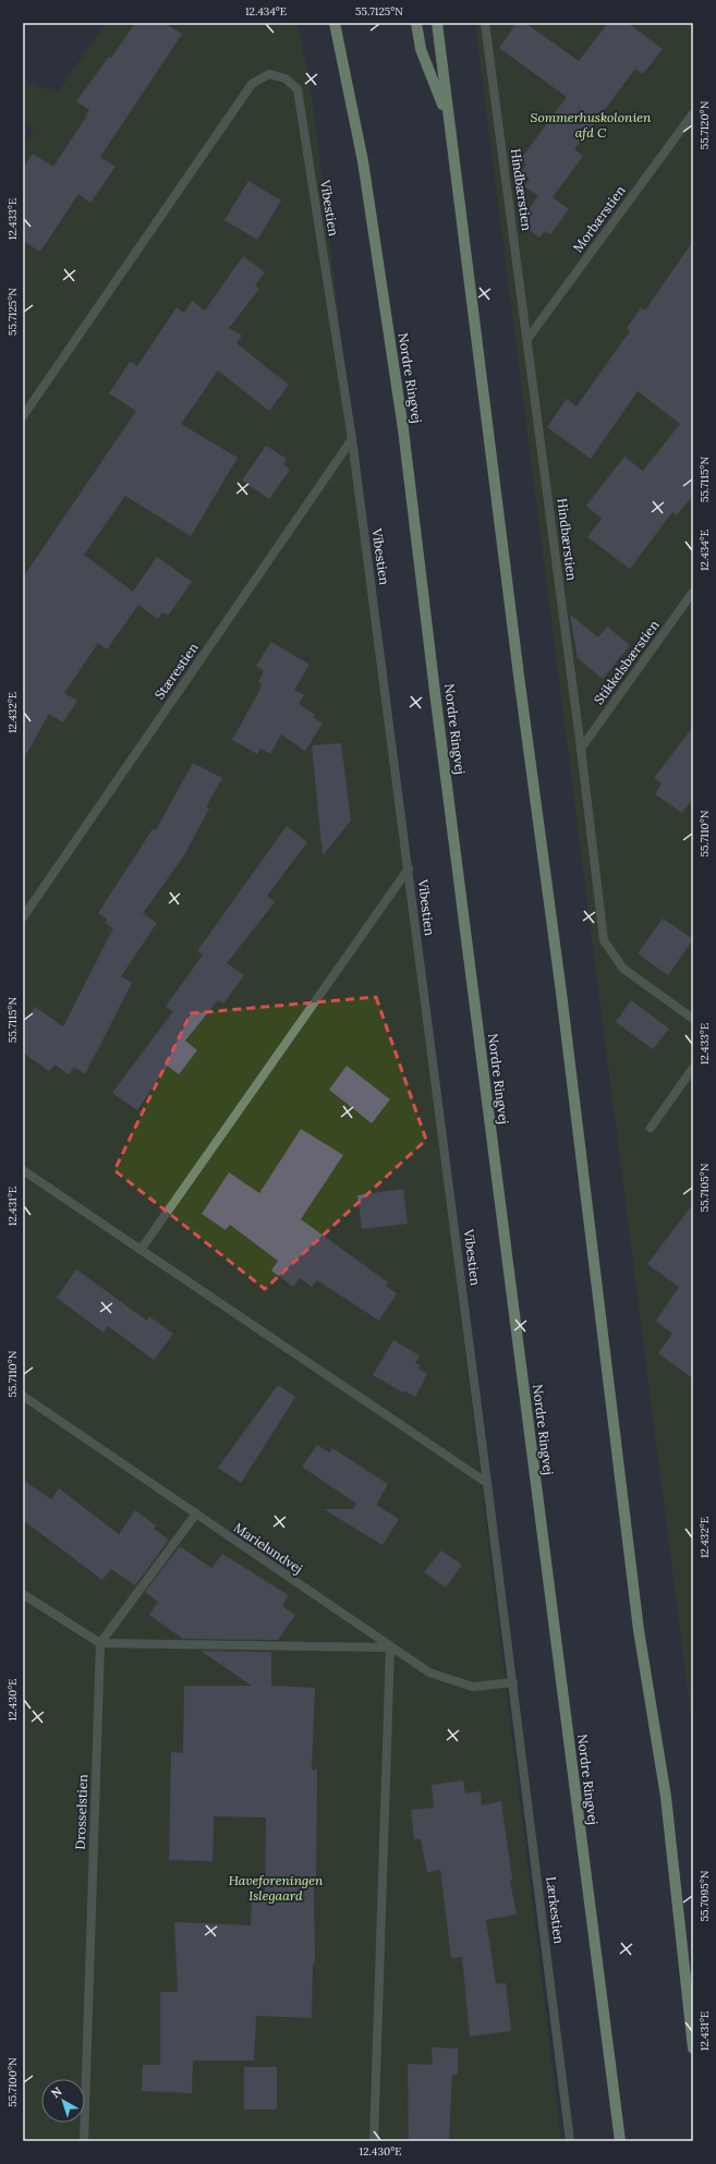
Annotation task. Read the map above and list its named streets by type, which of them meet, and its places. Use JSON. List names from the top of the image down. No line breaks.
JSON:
{"streets":{"main road":["Nordre Ringvej"],"street":["Hindbærstien","Vibestien","Morbærstien","Stikkelsbærstien","Stærestien","Marielundvej","Drosselstien","Lærkestien"]},"crossings":[["Hindbærstien","Morbærstien"],["Hindbærstien","Stikkelsbærstien"],["Vibestien","Stærestien"],["Vibestien","Marielundvej"],["Vibestien","Lærkestien"],["Marielundvej","Lærkestien"]],"parks":["Sommerhuskolonien afd C","Haveforeningen Islegaard"],"north":"top left","coordinates":["12.434°E","55.7125°N","55.7120°N","12.433°E","55.7115°N","12.432°E","55.7110°N","55.7105°N","12.431°E","12.430°E","55.7095°N","55.7100°N"]}
